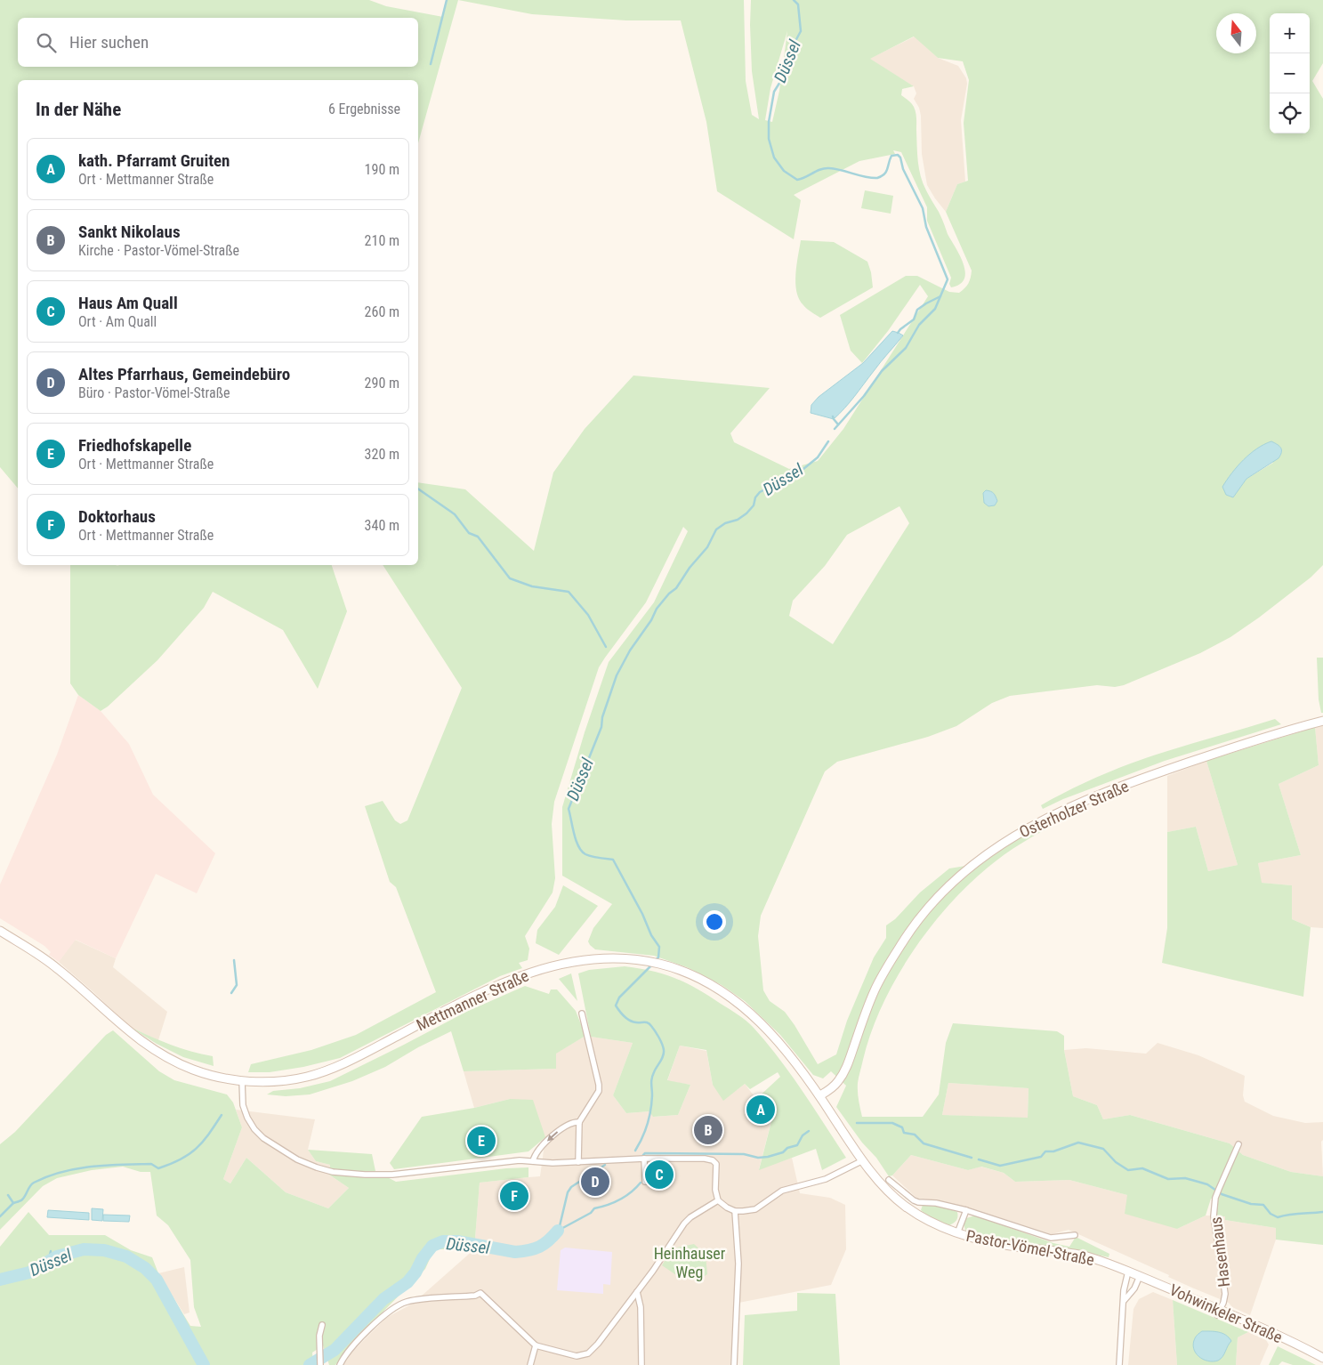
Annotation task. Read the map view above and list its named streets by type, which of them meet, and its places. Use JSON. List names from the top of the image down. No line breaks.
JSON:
{"streets":{"main road":["Osterholzer Straße","Mettmanner Straße","Pastor-Vömel-Straße","Vohwinkeler Straße"],"street":["Hasenhaus"]},"crossings":[["Osterholzer Straße","Mettmanner Straße"],["Osterholzer Straße","Pastor-Vömel-Straße"],["Mettmanner Straße","Pastor-Vömel-Straße"],["Pastor-Vömel-Straße","Vohwinkeler Straße"],["Hasenhaus","Vohwinkeler Straße"]],"water":["Düssel"],"parks":["Heinhauser Weg"],"north":"top","page":{"map_buttons":["+","−"],"search":"Hier suchen","heading":["In der Nähe","6 Ergebnisse"],"list":[{"mark":"A","name":"kath. Pfarramt Gruiten","note":"Ort · Mettmanner Straße","value":"190 m"},{"mark":"B","name":"Sankt Nikolaus","note":"Kirche · Pastor-Vömel-Straße","value":"210 m"},{"mark":"C","name":"Haus Am Quall","note":"Ort · Am Quall","value":"260 m"},{"mark":"D","name":"Altes Pfarrhaus, Gemeindebüro","note":"Büro · Pastor-Vömel-Straße","value":"290 m"},{"mark":"E","name":"Friedhofskapelle","note":"Ort · Mettmanner Straße","value":"320 m"},{"mark":"F","name":"Doktorhaus","note":"Ort · Mettmanner Straße","value":"340 m"}],"pins":["A","B","E","C","D","F"]}}
